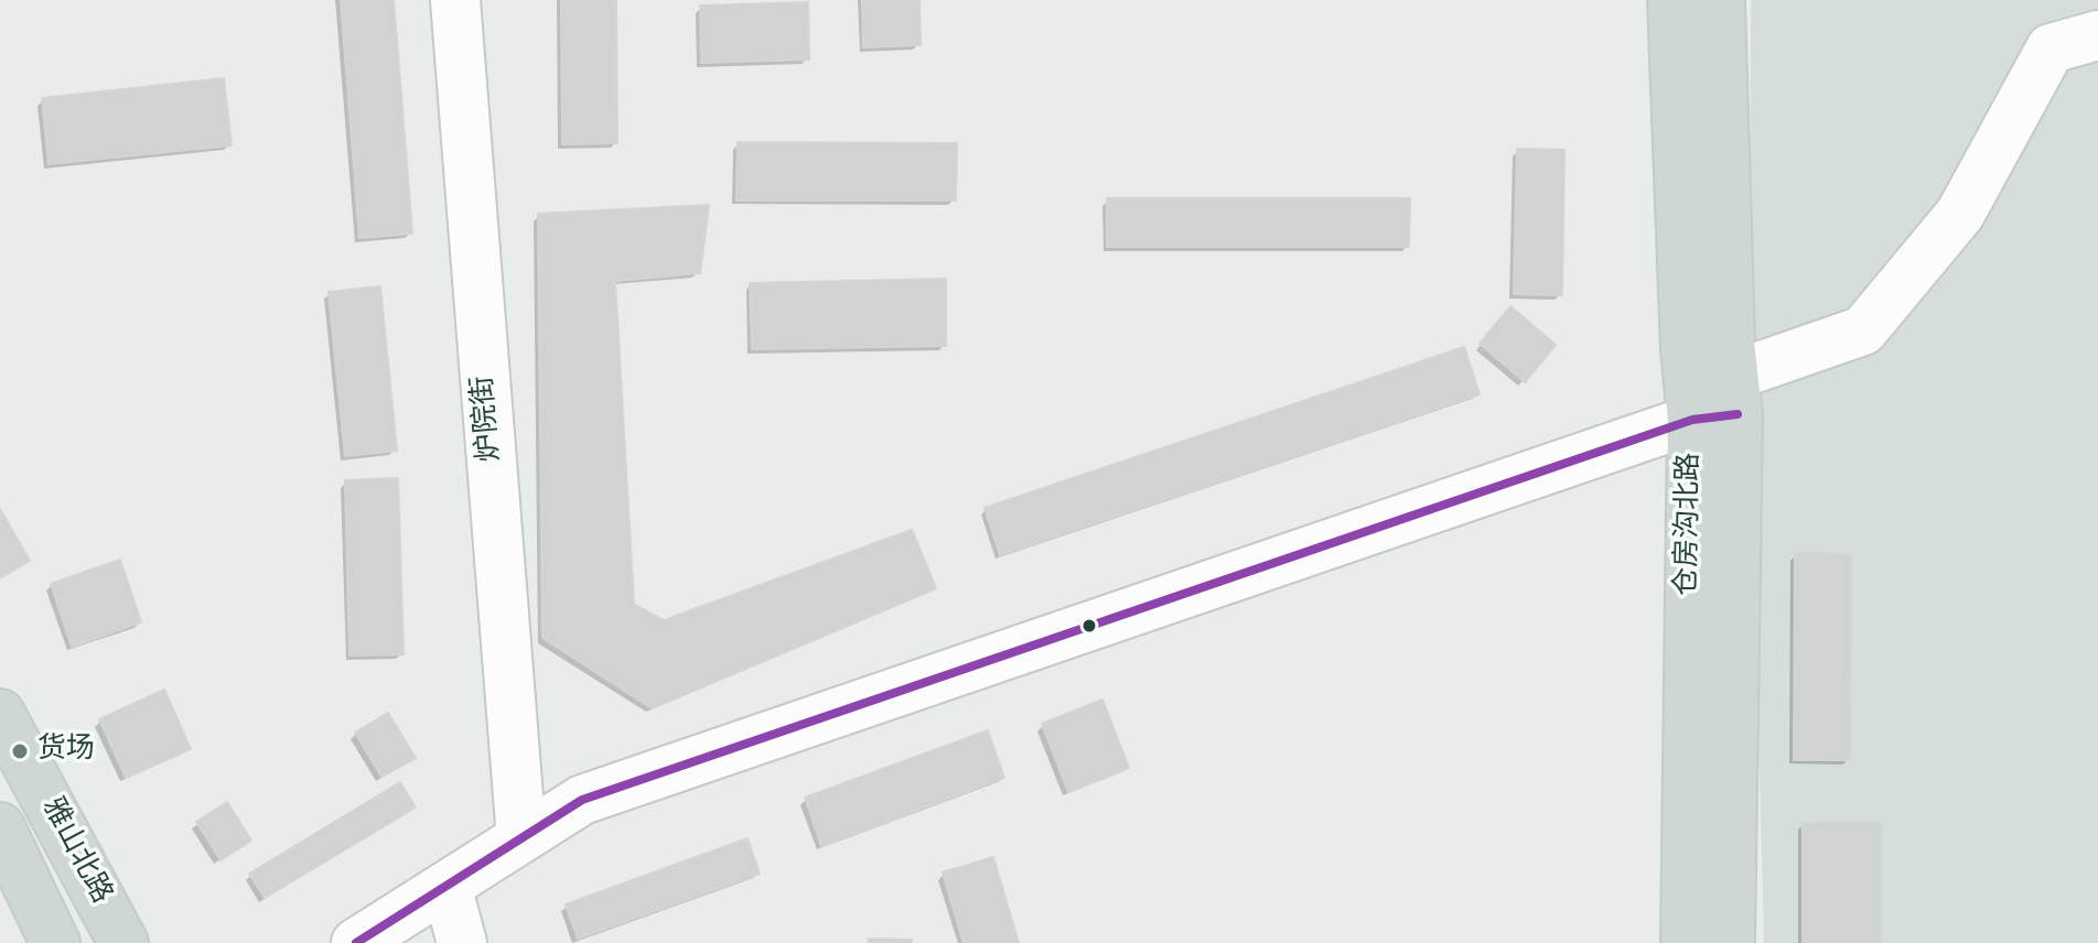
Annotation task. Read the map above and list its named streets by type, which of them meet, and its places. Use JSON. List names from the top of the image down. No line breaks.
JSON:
{"streets":{"main road":["仓房沟北路","雅山北路"],"street":["炉院街"]},"places":["货场"]}
